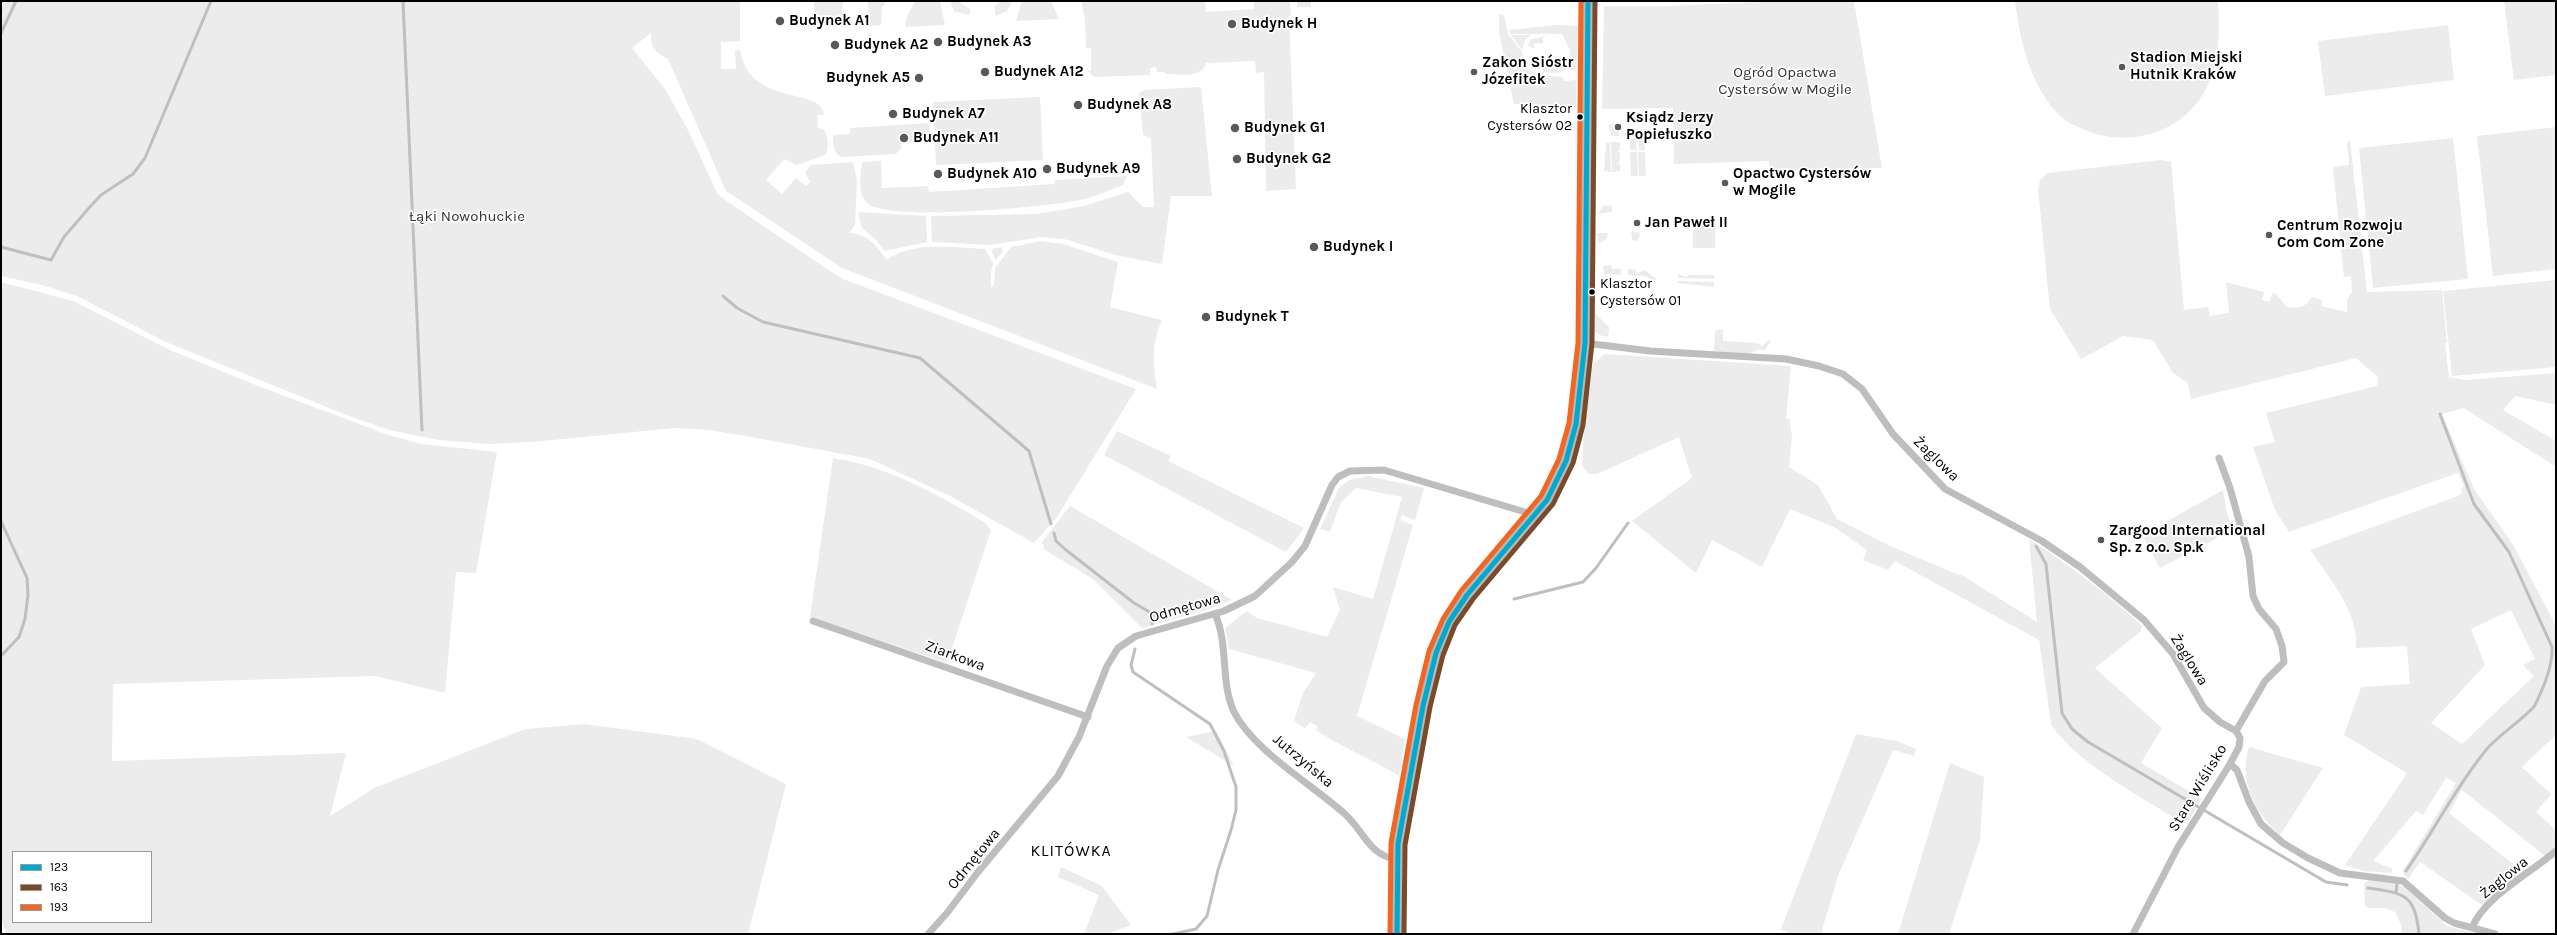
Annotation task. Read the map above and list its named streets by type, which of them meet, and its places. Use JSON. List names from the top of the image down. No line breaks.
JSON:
{"streets":{"street":["Żaglowa","Odmętowa","Ziarkowa","Jutrzyńska","Stare Wiślisko"]},"crossings":[["Żaglowa","Stare Wiślisko"],["Odmętowa","Ziarkowa"],["Odmętowa","Jutrzyńska"]],"districts":["KLITÓWKA"],"parks":["Ogród Opactwa Cystersów w Mogile","Łąki Nowohuckie"],"places":["Budynek A1","Budynek H","Budynek A3","Budynek A2","Stadion Miejski Hutnik Kraków","Budynek A12","Zakon Sióstr Józefitek","Budynek A5","Budynek A8","Budynek A7","Klasztor Cystersów 02","Ksiądz Jerzy Popiełuszko","Budynek G1","Budynek A11","Budynek G2","Budynek A9","Budynek A10","Opactwo Cystersów w Mogile","Jan Paweł II","Centrum Rozwoju Com Com Zone","Budynek I","Klasztor Cystersów 01","Budynek T","Zargood International Sp. z o.o. Sp.k"],"lines":["transit line 123","transit line 163","transit line 193"],"legend":["123","163","193"]}
